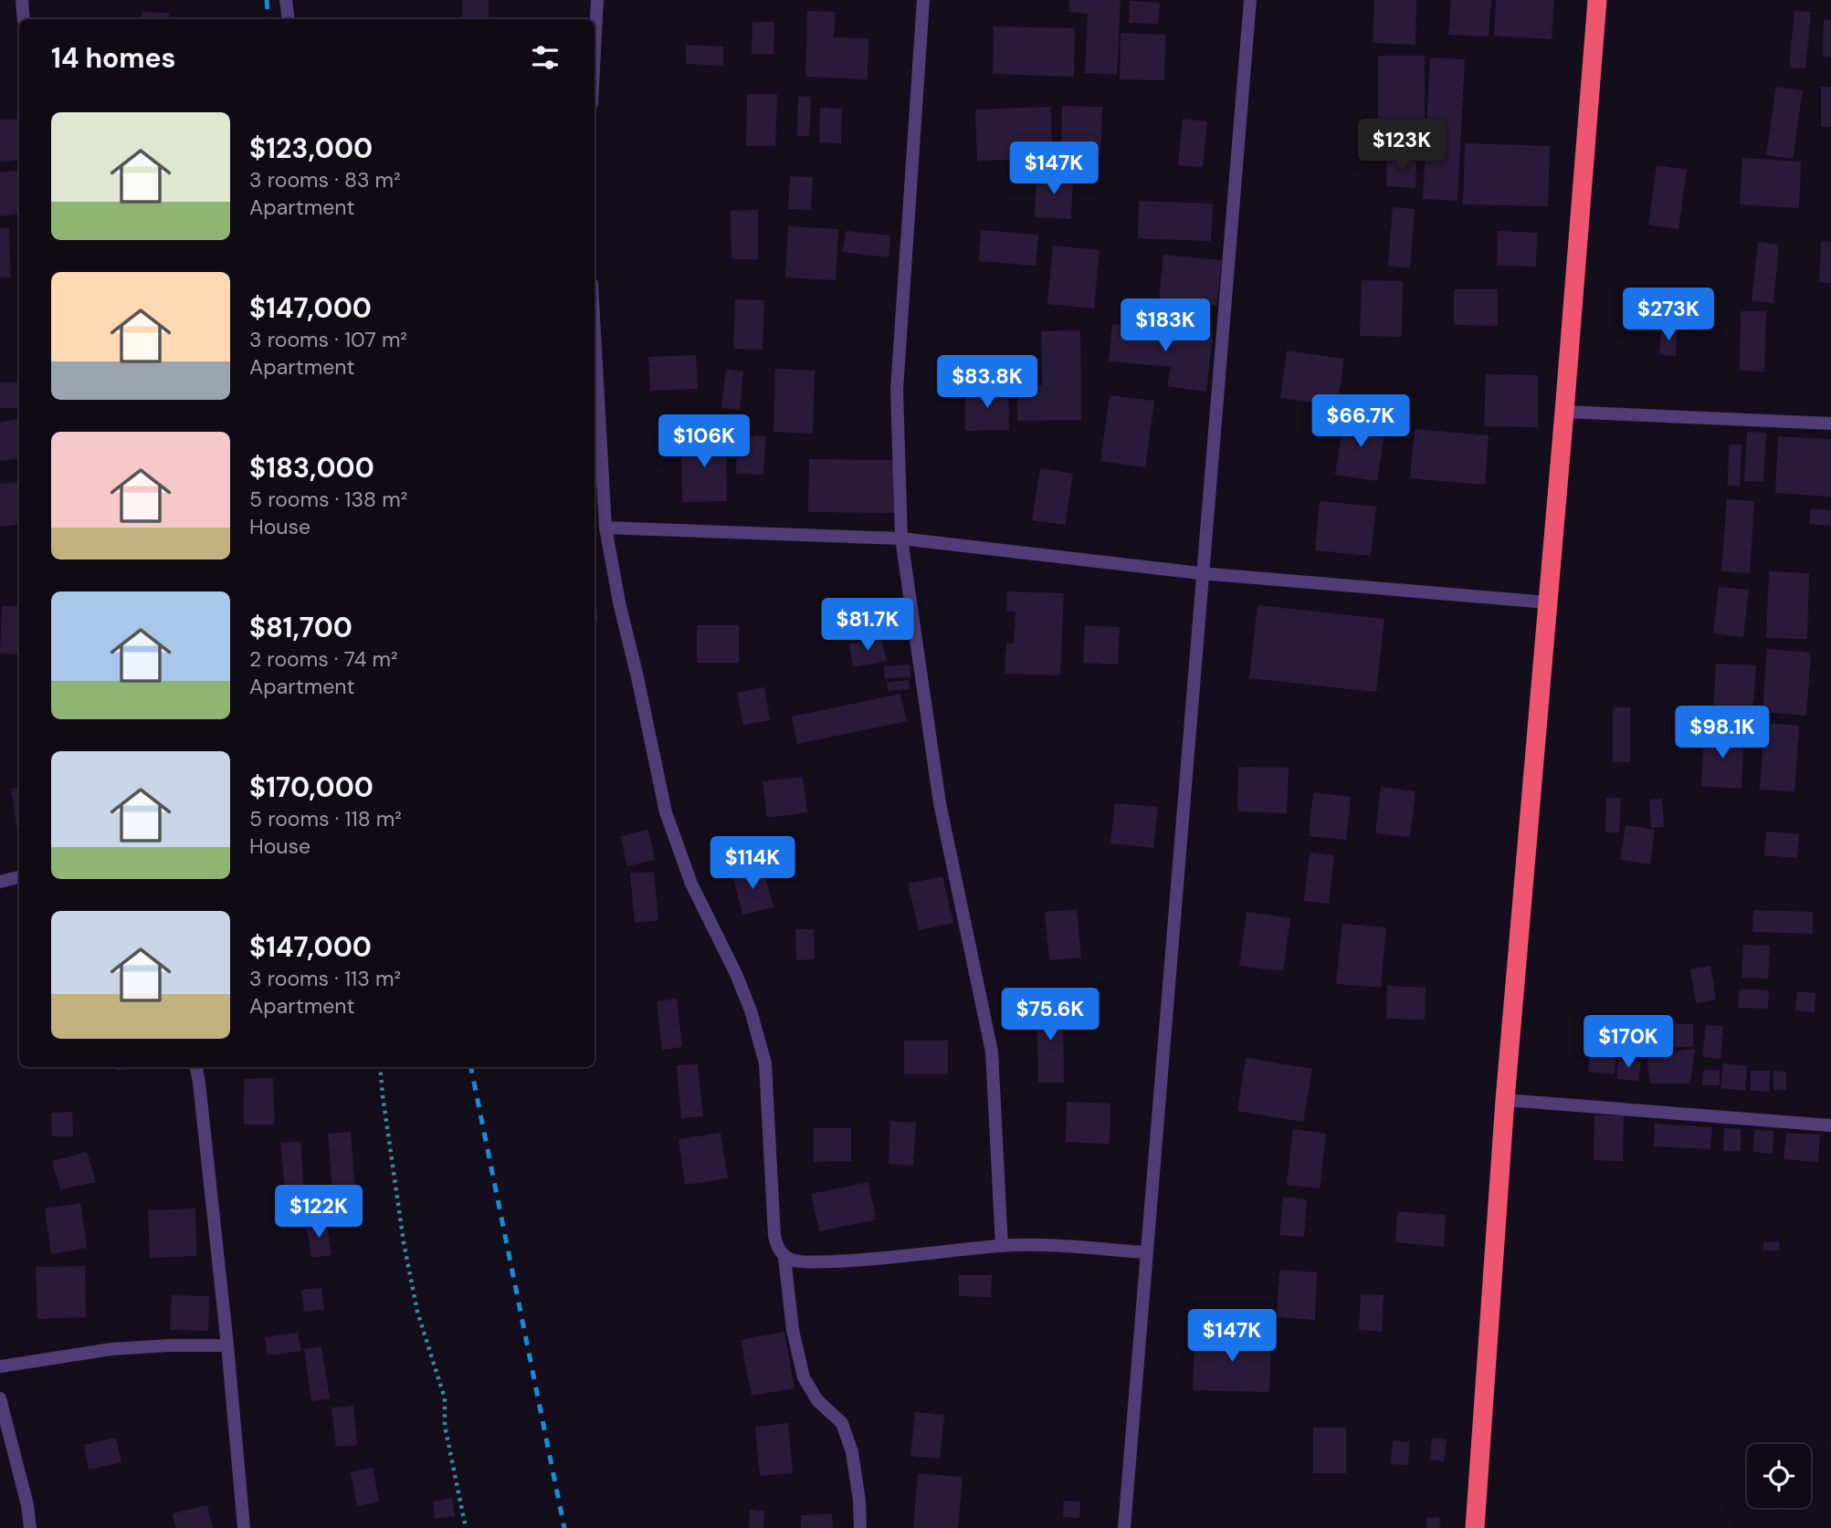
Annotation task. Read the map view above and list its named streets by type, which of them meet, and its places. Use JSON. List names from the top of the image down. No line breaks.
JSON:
{"page":{"heading":"14 homes","list":[{"name":"$123,000","note":"3 rooms · 83 m² · Apartment"},{"name":"$147,000","note":"3 rooms · 107 m² · Apartment"},{"name":"$183,000","note":"5 rooms · 138 m² · House"},{"name":"$81,700","note":"2 rooms · 74 m² · Apartment"},{"name":"$170,000","note":"5 rooms · 118 m² · House"},{"name":"$147,000","note":"3 rooms · 113 m² · Apartment"}],"price":["$123K","$147K","$273K","$183K","$83.8K","$66.7K","$106K","$81.7K","$98.1K","$114K","$75.6K","$170K","$122K","$147K"]}}
